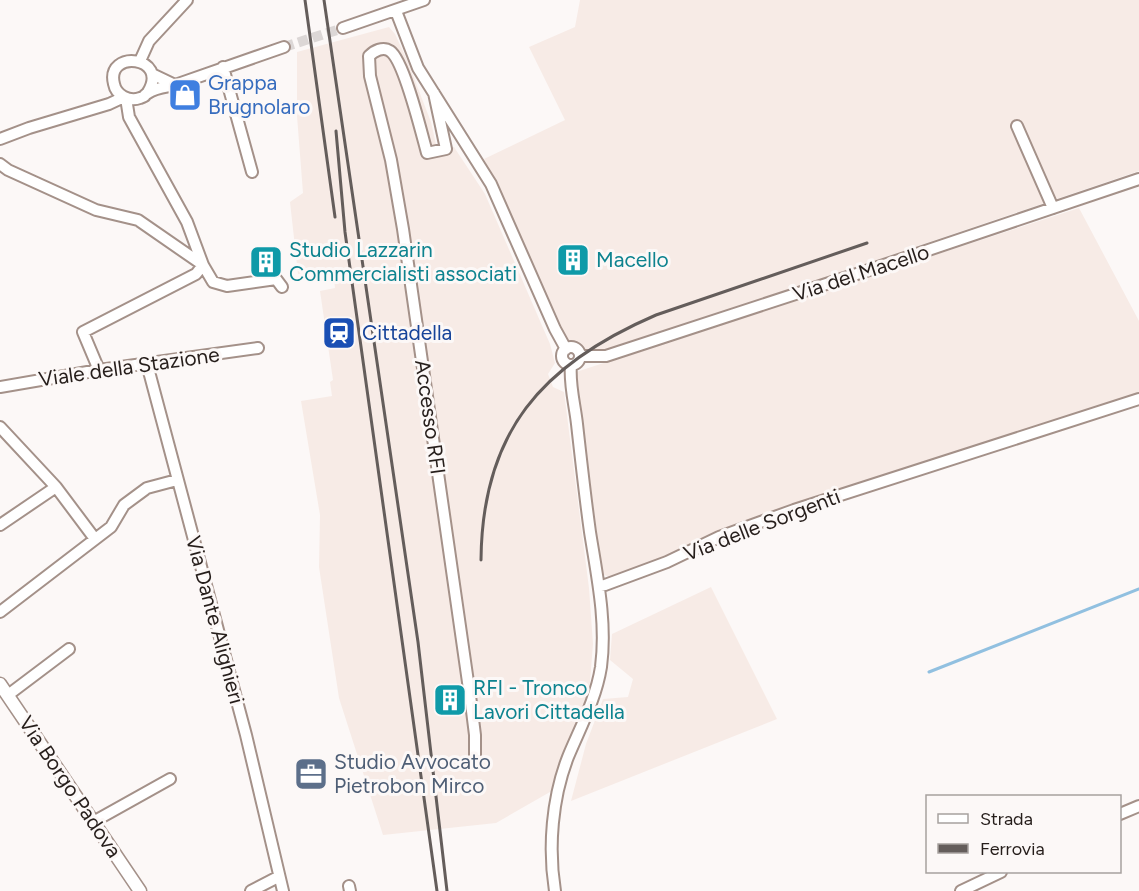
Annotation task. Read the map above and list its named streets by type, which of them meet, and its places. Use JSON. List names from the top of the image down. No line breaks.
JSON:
{"streets":{"street":["Via del Macello","Viale della Stazione","Accesso RFI","Via delle Sorgenti","Via Dante Alighieri","Via Borgo Padova"]},"crossings":[["Viale della Stazione","Via Dante Alighieri"]],"places":{"shop":["Grappa Brugnolaro"],"building":["Macello","Studio Lazzarin Commercialisti associati","RFI - Tronco Lavori Cittadella"],"station":["Cittadella"],"office":["Studio Avvocato Pietrobon Mirco"]},"legend":["Strada","Ferrovia"]}
